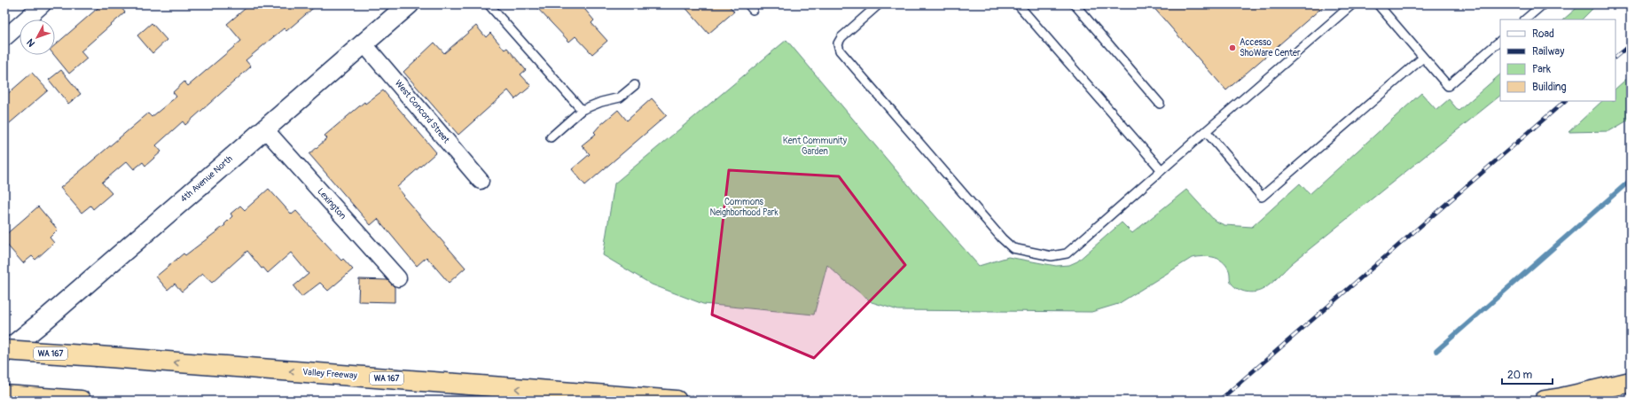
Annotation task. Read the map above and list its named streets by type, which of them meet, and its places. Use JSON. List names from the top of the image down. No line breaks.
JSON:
{"streets":{"highway":["WA 167","Valley Freeway"],"street":["West Concord Street","4th Avenue North","Lexington"]},"crossings":[["West Concord Street","4th Avenue North"],["4th Avenue North","Lexington"]],"one_way":["Valley Freeway"],"parks":["Kent Community Garden","Commons Neighborhood Park"],"places":["Accesso ShoWare Center"],"legend":["Road","Railway","Park","Building"],"scale_bar":"20 m","north":"bottom left"}
